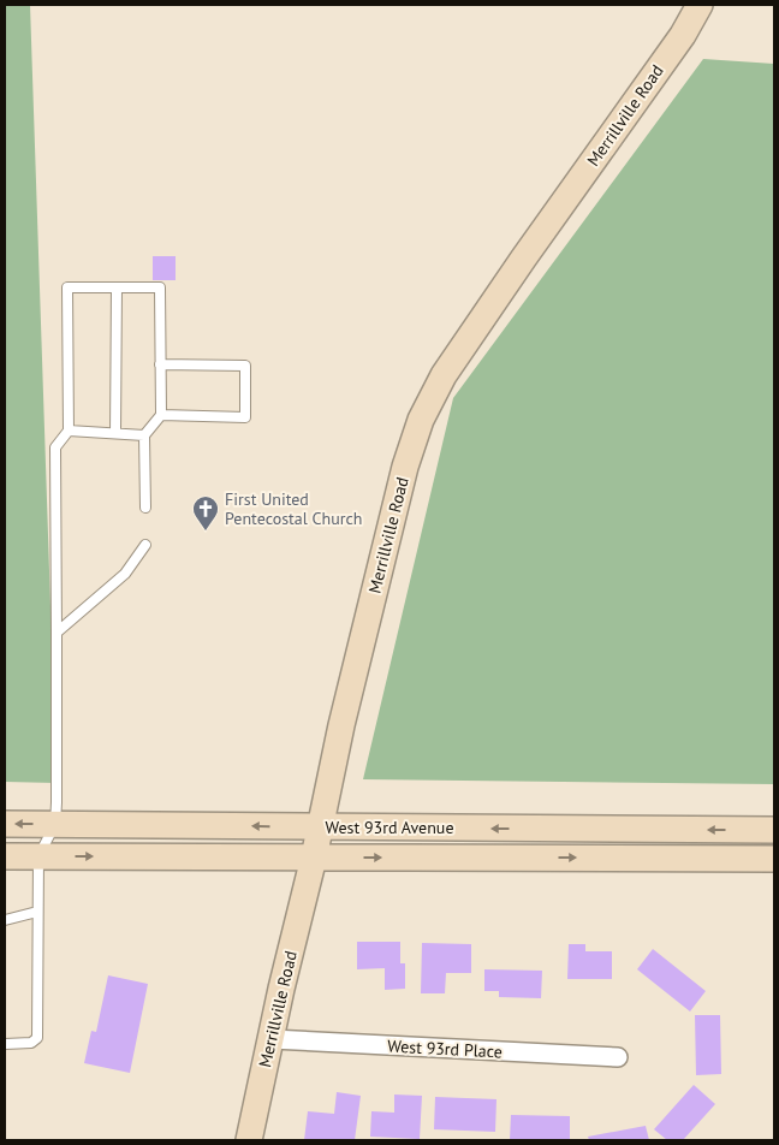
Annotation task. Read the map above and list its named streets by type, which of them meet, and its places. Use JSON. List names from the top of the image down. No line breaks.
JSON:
{"streets":{"street":["Merrillville Road","West 93rd Avenue","West 93rd Place"]},"crossings":[["Merrillville Road","West 93rd Avenue"],["Merrillville Road","West 93rd Place"]],"places":{"church":["First United Pentecostal Church"]}}
